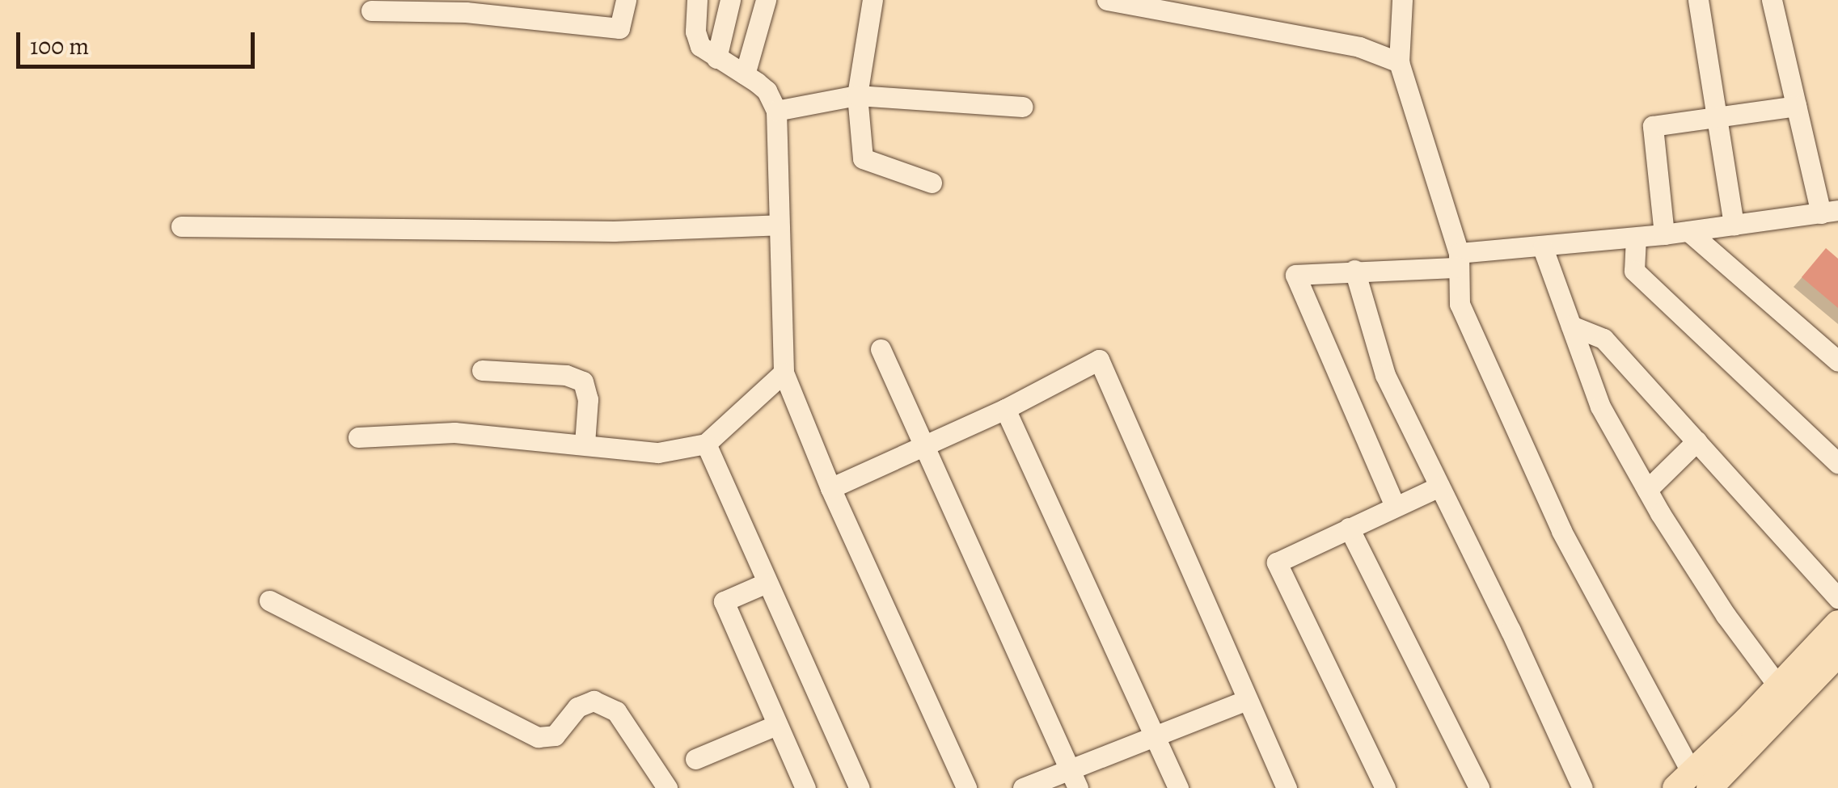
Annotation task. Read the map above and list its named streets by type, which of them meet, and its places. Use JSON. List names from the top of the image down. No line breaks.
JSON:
{"scale_bar":"100 m"}
